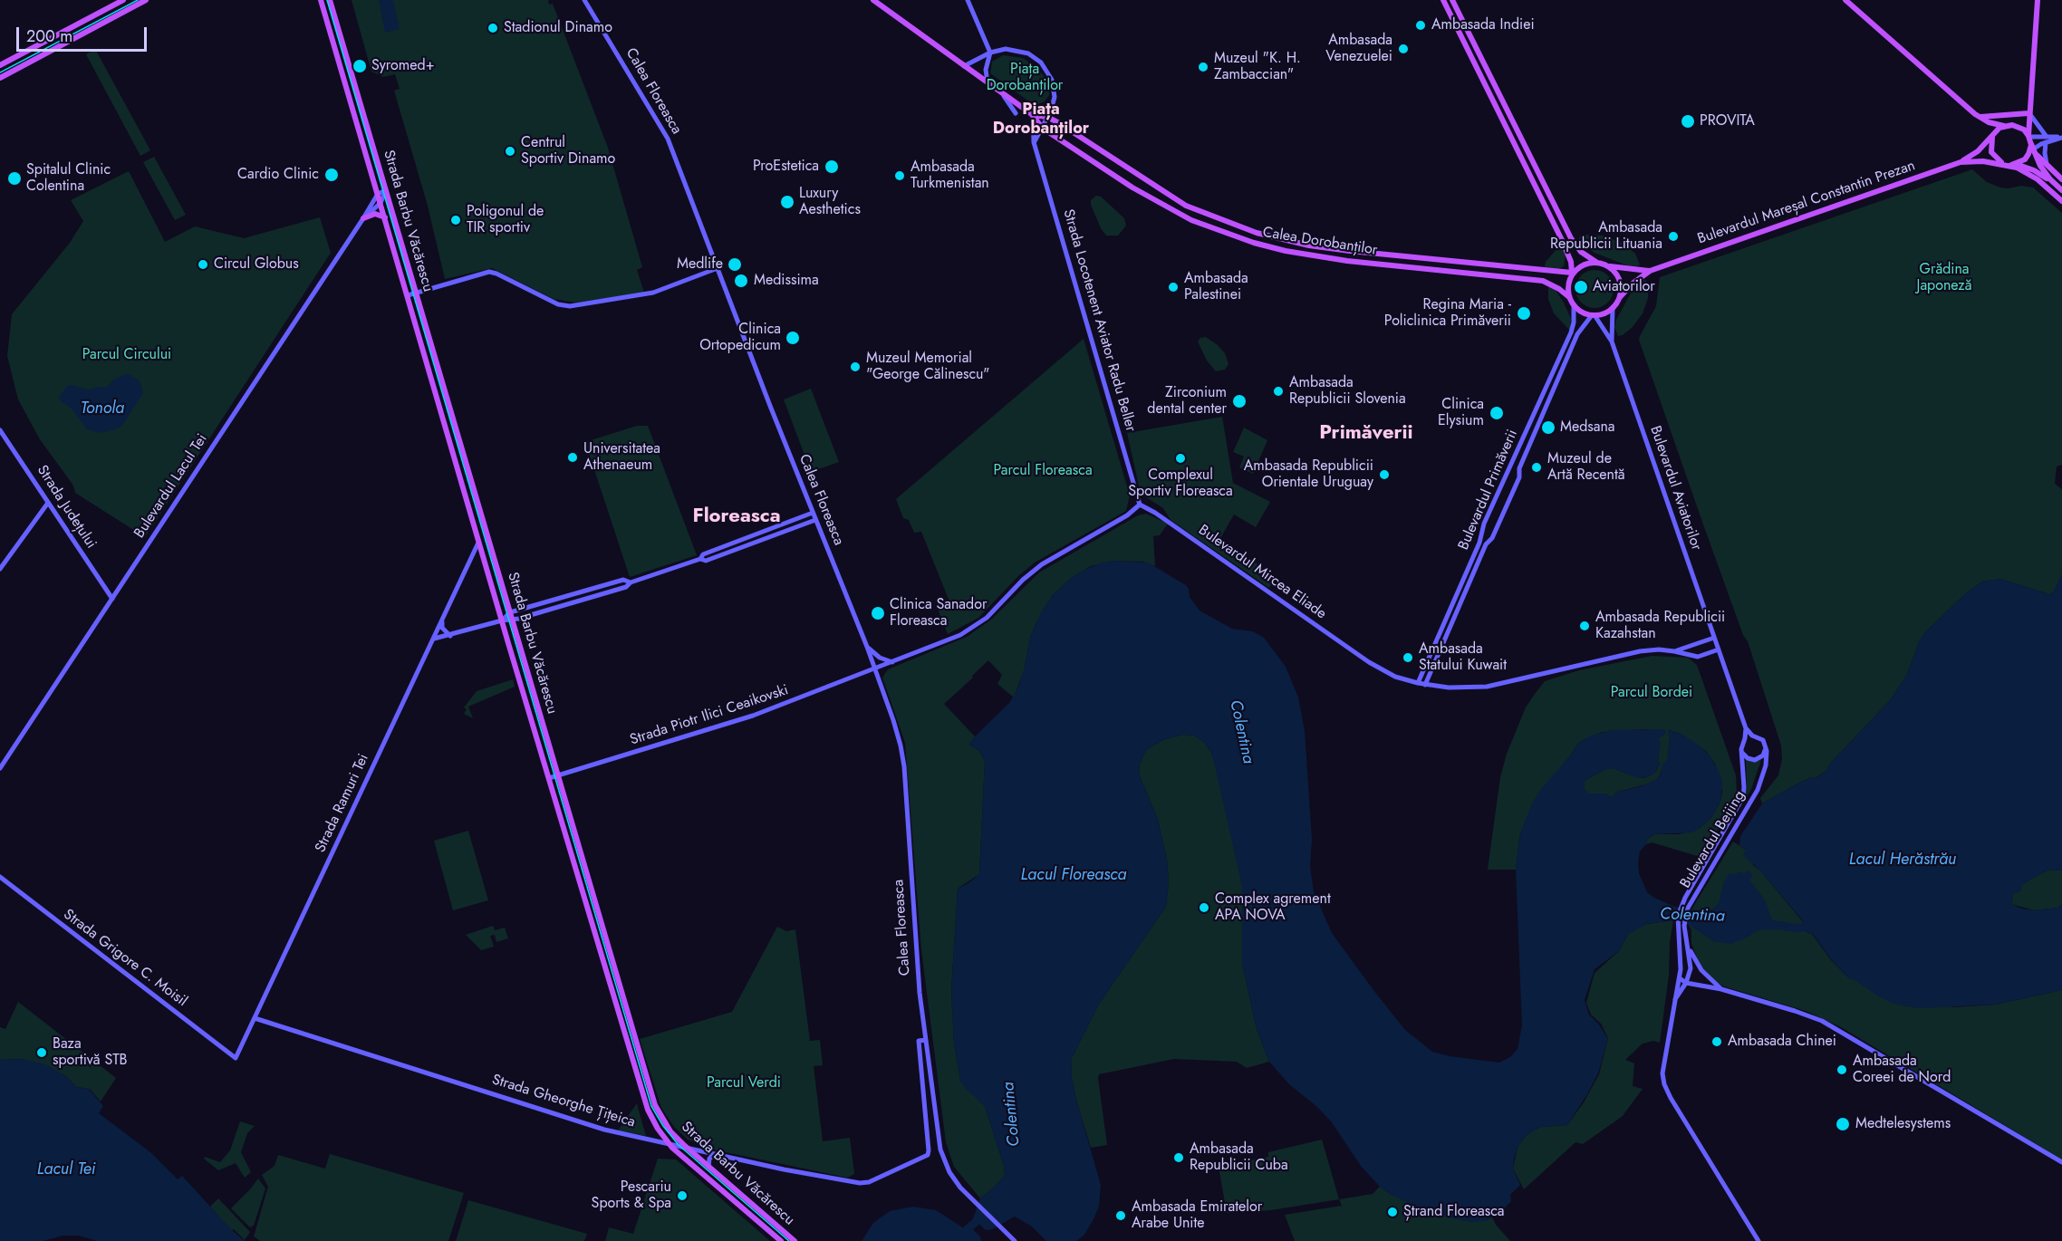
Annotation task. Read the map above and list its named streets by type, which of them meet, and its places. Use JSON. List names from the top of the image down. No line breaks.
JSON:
{"streets":{"main road":["Bulevardul Mareșal Constantin Prezan","Strada Barbu Văcărescu","Calea Dorobanților"],"street":["Calea Floreasca","Strada Locotenent Aviator Radu Beller","Bulevardul Lacul Tei","Bulevardul Aviatorilor","Bulevardul Primăverii","Strada Județului","Bulevardul Mircea Eliade","Strada Piotr Ilici Ceaikovski","Strada Ramuri Tei","Bulevardul Beijing","Strada Grigore C. Moisil","Strada Gheorghe Țițeica"]},"crossings":[["Calea Floreasca","Strada Piotr Ilici Ceaikovski"],["Calea Floreasca","Strada Gheorghe Țițeica"],["Strada Barbu Văcărescu","Bulevardul Lacul Tei"],["Strada Barbu Văcărescu","Strada Piotr Ilici Ceaikovski"],["Strada Barbu Văcărescu","Strada Ramuri Tei"],["Strada Barbu Văcărescu","Strada Gheorghe Țițeica"],["Calea Dorobanților","Strada Locotenent Aviator Radu Beller"],["Calea Dorobanților","Bulevardul Aviatorilor"],["Calea Dorobanților","Bulevardul Primăverii"],["Strada Locotenent Aviator Radu Beller","Bulevardul Mircea Eliade"],["Bulevardul Lacul Tei","Strada Județului"],["Bulevardul Aviatorilor","Bulevardul Primăverii"],["Bulevardul Aviatorilor","Bulevardul Mircea Eliade"],["Bulevardul Aviatorilor","Bulevardul Beijing"],["Bulevardul Primăverii","Bulevardul Mircea Eliade"],["Bulevardul Mircea Eliade","Bulevardul Beijing"],["Strada Ramuri Tei","Strada Grigore C. Moisil"],["Strada Ramuri Tei","Strada Gheorghe Țițeica"]],"districts":["Piața Dorobanților","Primăverii","Floreasca"],"water":["Tonola","Colentina","Lacul Herăstrău","Lacul Floreasca","Lacul Tei"],"parks":["Piața Dorobanților","Grădina Japoneză","Parcul Circului","Parcul Floreasca","Parcul Bordei","Parcul Verdi"],"places":["Ambasada Indiei","Stadionul Dinamo","Ambasada Venezuelei","Syromed+","Muzeul \"K. H. Zambaccian\"","PROVITA","Centrul Sportiv Dinamo","ProEstetica","Cardio Clinic","Ambasada Turkmenistan","Spitalul Clinic Colentina","Luxury Aesthetics","Poligonul de TIR sportiv","Ambasada Republicii Lituania","Circul Globus","Medlife","Medissima","Ambasada Palestinei","Aviatorilor","Regina Maria - Policlinica Primăverii","Clinica Ortopedicum","Muzeul Memorial \"George Călinescu\"","Ambasada Republicii Slovenia","Zirconium dental center","Clinica Elysium","Medsana","Universitatea Athenaeum","Complexul Sportiv Floreasca","Muzeul de Artă Recentă","Ambasada Republicii Orientale Uruguay","Clinica Sanador Floreasca","Ambasada Republicii Kazahstan","Ambasada Statului Kuwait","Complex agrement APA NOVA","Ambasada Chinei","Baza sportivă STB","Ambasada Coreei de Nord","Medtelesystems","Ambasada Republicii Cuba","Pescariu Sports & Spa","Ștrand Floreasca","Ambasada Emiratelor Arabe Unite"],"scale_bar":"200 m"}
